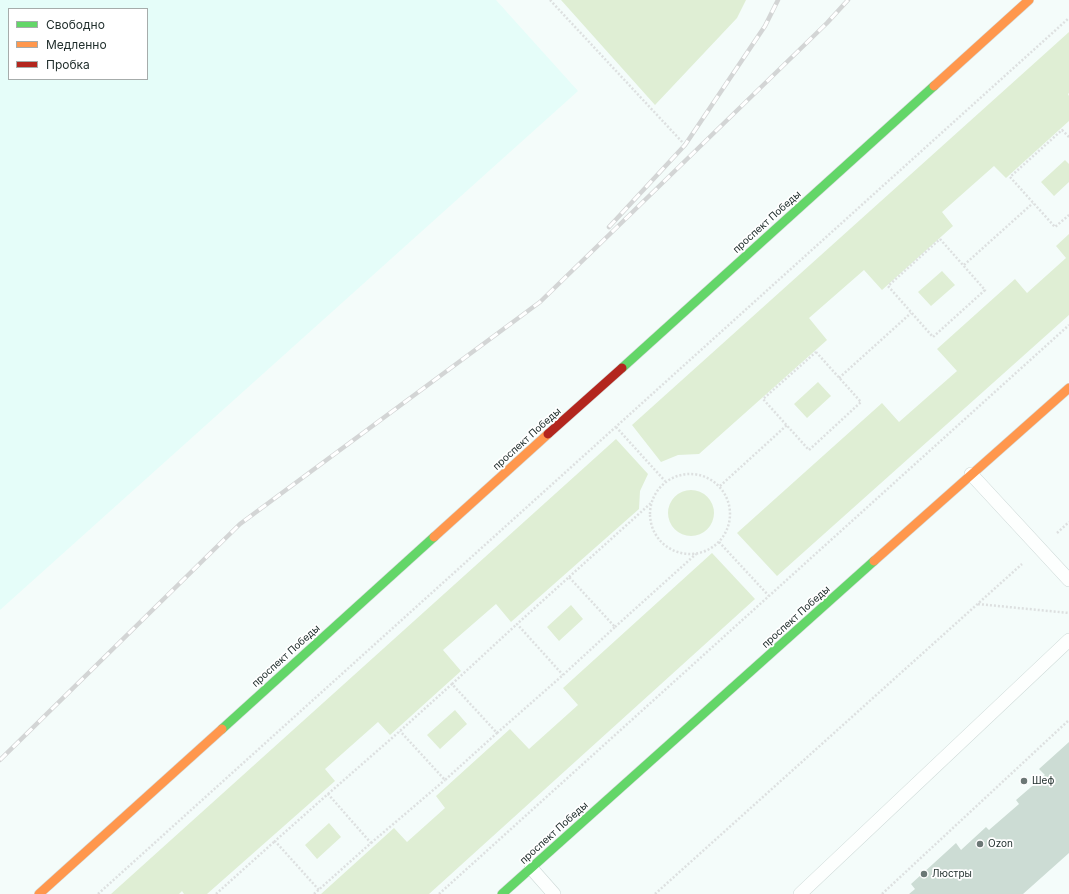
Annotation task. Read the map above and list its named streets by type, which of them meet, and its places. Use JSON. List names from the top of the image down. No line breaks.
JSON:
{"streets":{"main road":["проспект Победы"]},"places":["Шеф","Ozon","Люстры"],"legend":["Свободно","Медленно","Пробка"]}
